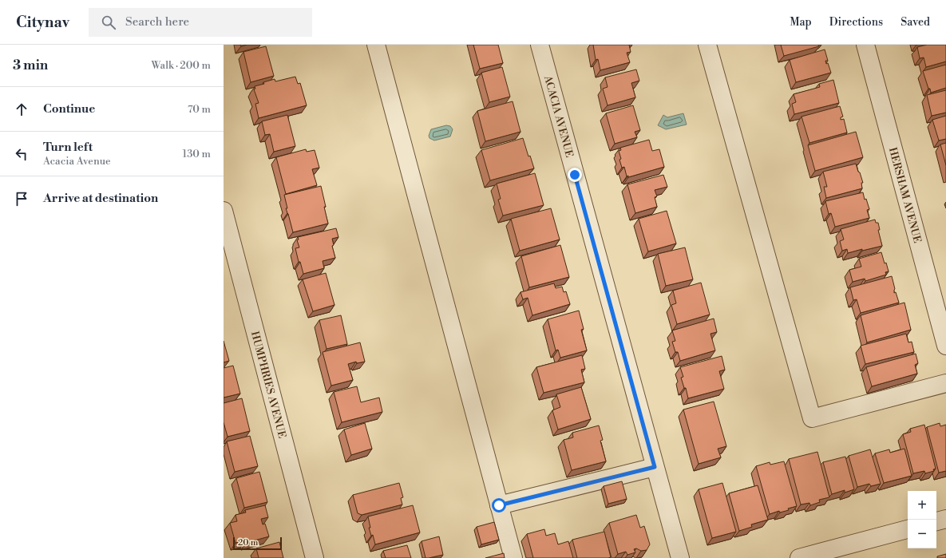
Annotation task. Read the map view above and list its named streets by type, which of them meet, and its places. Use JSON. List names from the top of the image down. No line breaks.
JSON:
{"streets":{"street":["ACACIA AVENUE","HERSHAM AVENUE","HUMPHRIES AVENUE"]},"scale_bar":"20 m","page":{"header":"Citynav","search":"Search here","nav":["Map","Directions","Saved"],"heading":["3 min","Walk · 200 m"],"list":[["Continue","70 m"],["Turn left","Acacia Avenue","130 m"],"Arrive at destination"],"map_buttons":["+","−"],"scale":"20 m"}}
